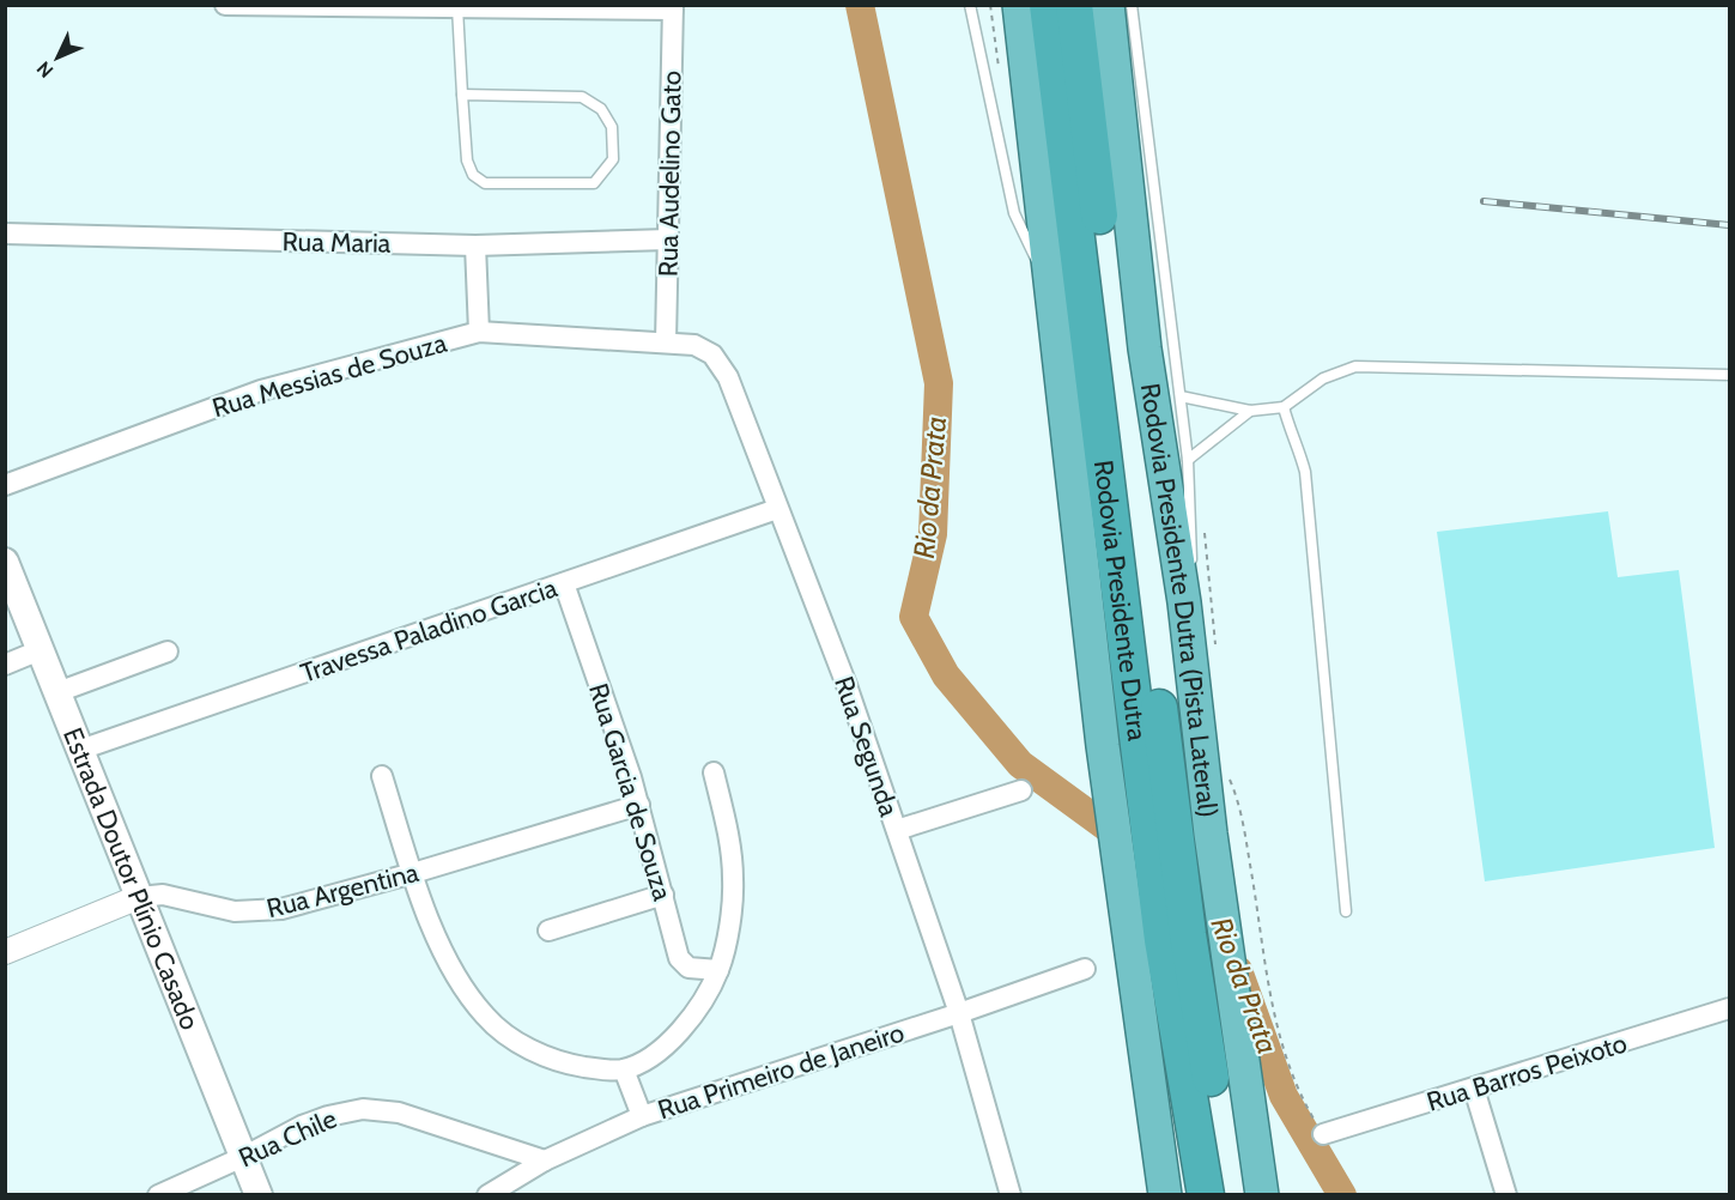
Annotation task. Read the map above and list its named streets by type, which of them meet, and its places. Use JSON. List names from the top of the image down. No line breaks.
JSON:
{"streets":{"highway":["Rodovia Presidente Dutra","Rodovia Presidente Dutra (Pista Lateral)"],"main road":["Estrada Doutor Plínio Casado"],"street":["Rua Audelino Gato","Rua Maria","Rua Messias de Souza","Travessa Paladino Garcia","Rua Segunda","Rua Garcia de Souza","Rua Argentina","Rua Primeiro de Janeiro","Rua Barros Peixoto","Rua Chile"]},"crossings":[["Rua Audelino Gato","Rua Maria"],["Rua Audelino Gato","Rua Messias de Souza"],["Rua Audelino Gato","Rua Segunda"],["Rua Messias de Souza","Rua Segunda"],["Travessa Paladino Garcia","Rua Segunda"],["Travessa Paladino Garcia","Rua Garcia de Souza"],["Travessa Paladino Garcia","Estrada Doutor Plínio Casado"],["Rua Segunda","Rua Primeiro de Janeiro"],["Rua Garcia de Souza","Rua Argentina"],["Estrada Doutor Plínio Casado","Rua Argentina"],["Estrada Doutor Plínio Casado","Rua Chile"],["Rua Primeiro de Janeiro","Rua Chile"]],"water":["Rio da Prata"],"north":"bottom left"}
